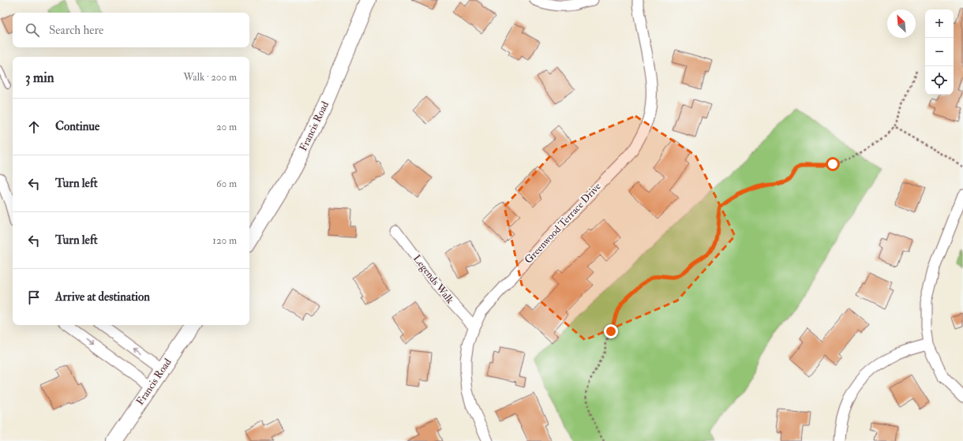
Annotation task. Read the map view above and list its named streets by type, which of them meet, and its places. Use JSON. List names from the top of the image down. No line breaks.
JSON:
{"streets":{"street":["Francis Road","Greenwood Terrace Drive","Legends Walk"]},"crossings":[["Greenwood Terrace Drive","Legends Walk"]],"north":"top left","page":{"map_buttons":["+","−"],"search":"Search here","heading":["3 min","Walk · 200 m"],"list":[["Continue","20 m"],["Turn left","60 m"],["Turn left","120 m"],"Arrive at destination"]}}
